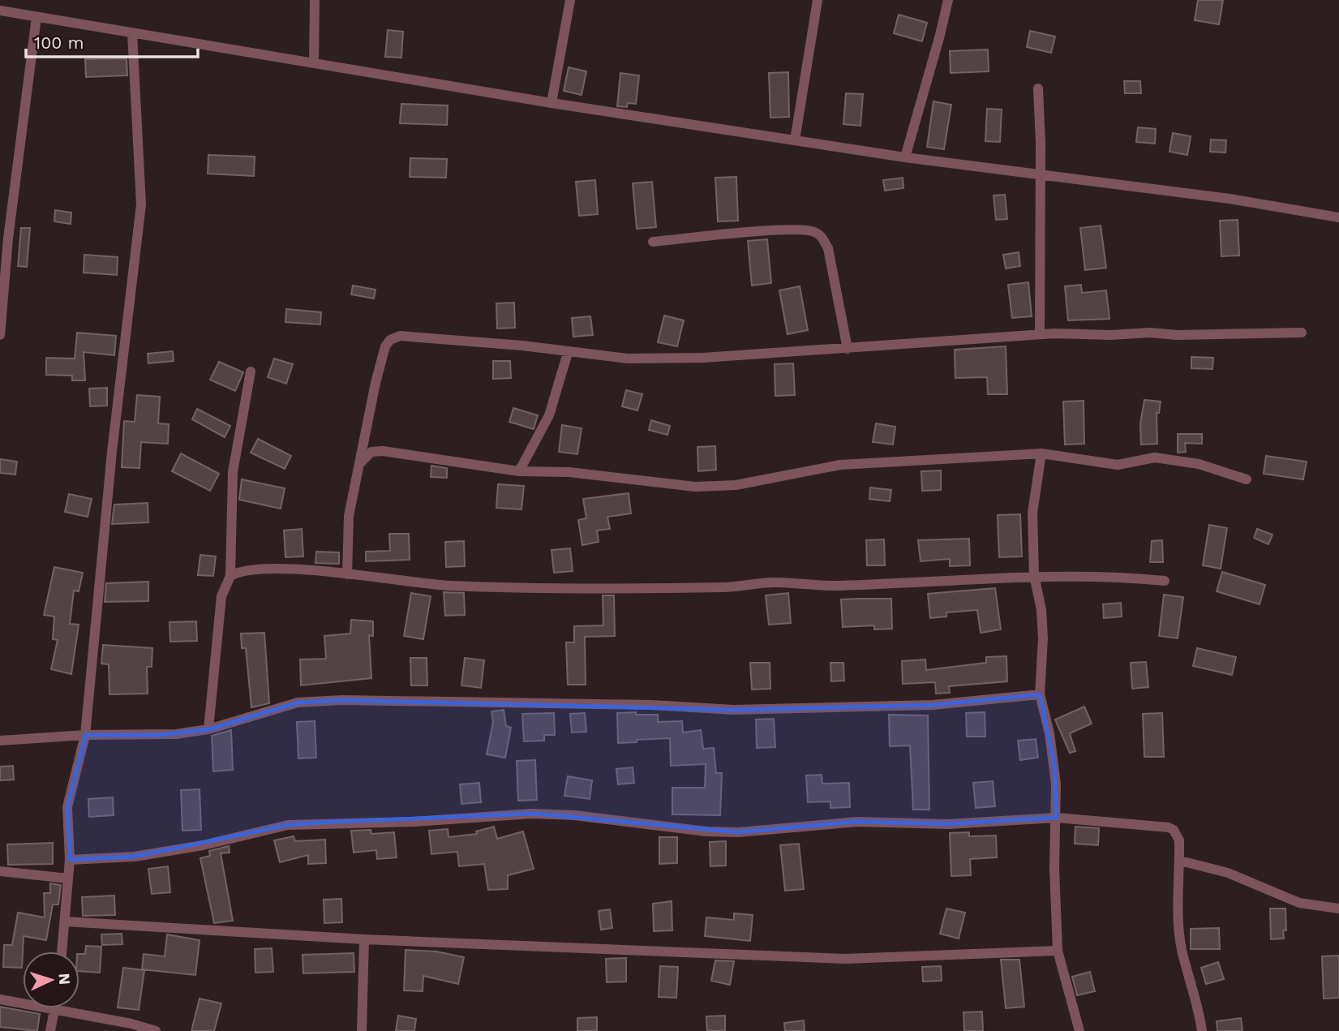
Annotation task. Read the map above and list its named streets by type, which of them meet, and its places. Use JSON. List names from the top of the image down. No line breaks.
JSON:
{"scale_bar":"100 m","north":"right"}
